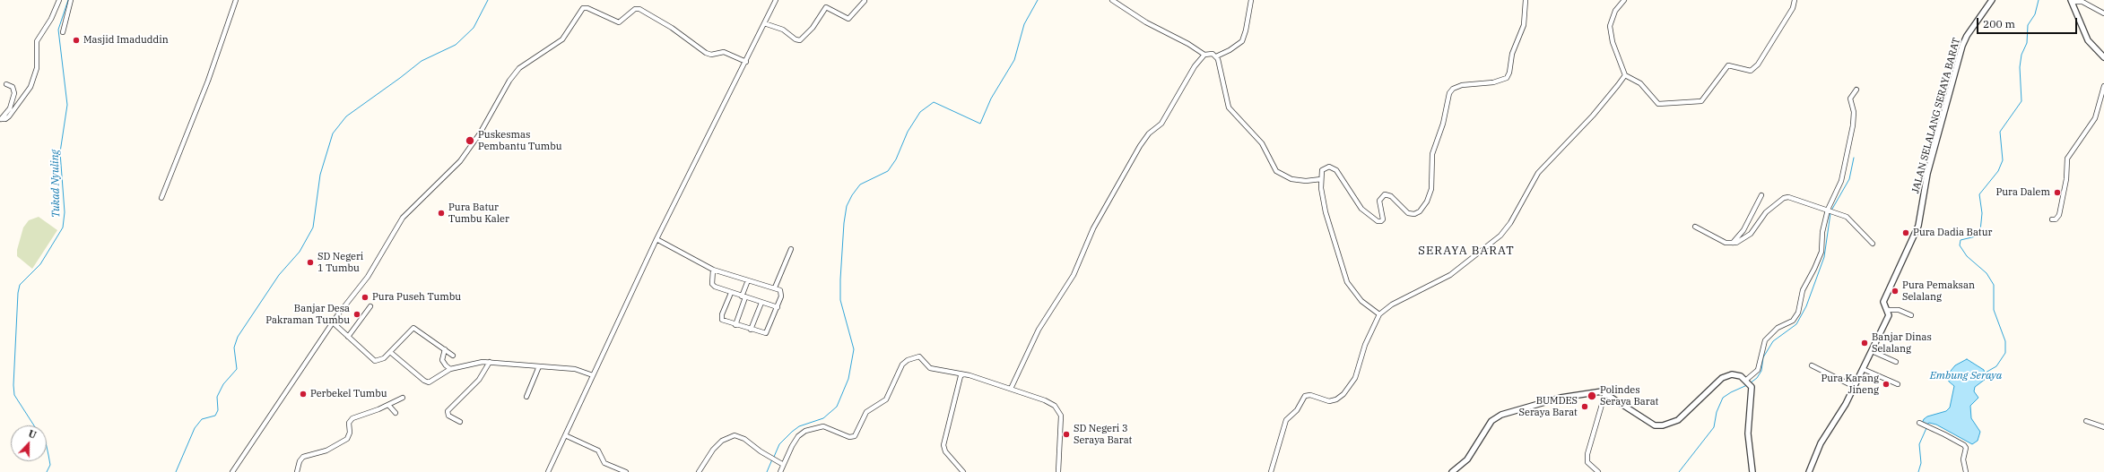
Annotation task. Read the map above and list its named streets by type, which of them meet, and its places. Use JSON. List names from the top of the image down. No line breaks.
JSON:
{"streets":{"street":["JALAN SELALANG SERAYA BARAT"]},"districts":["SERAYA BARAT"],"water":["Tukad Nyuling","Embung Seraya"],"places":["Masjid Imaduddin","Puskesmas Pembantu Tumbu","Pura Dalem","Pura Batur Tumbu Kaler","Pura Dadia Batur","SD Negeri 1 Tumbu","Pura Pemaksan Selalang","Pura Puseh Tumbu","Banjar Desa Pakraman Tumbu","Banjar Dinas Selalang","Pura Karang Jineng","Perbekel Tumbu","Polindes Seraya Barat","BUMDES Seraya Barat","SD Negeri 3 Seraya Barat"],"scale_bar":"200 m","north":"top"}
